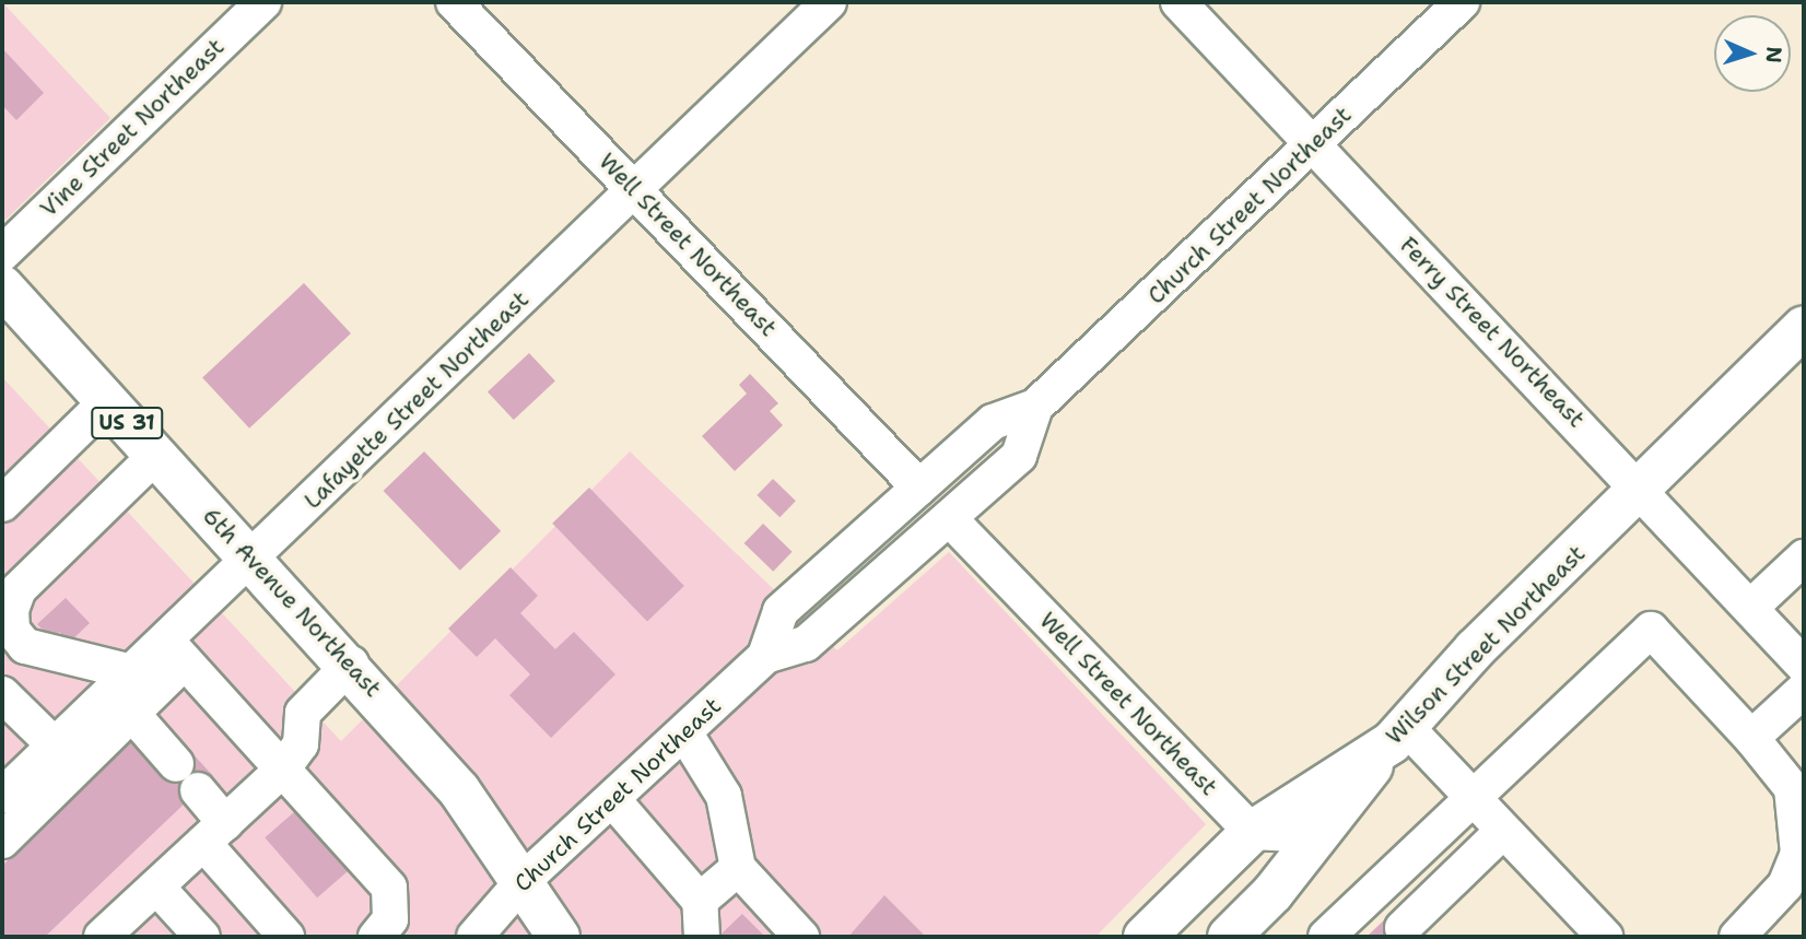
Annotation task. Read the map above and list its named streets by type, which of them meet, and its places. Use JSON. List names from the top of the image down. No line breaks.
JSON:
{"streets":{"main road":["US 31","6th Avenue Northeast","Wilson Street Northeast"],"street":["Vine Street Northeast","Church Street Northeast","Well Street Northeast","Ferry Street Northeast","Lafayette Street Northeast"]},"crossings":[["Church Street Northeast","Well Street Northeast"],["Church Street Northeast","Ferry Street Northeast"],["Church Street Northeast","6th Avenue Northeast"],["Well Street Northeast","Lafayette Street Northeast"],["Well Street Northeast","Wilson Street Northeast"],["Ferry Street Northeast","Wilson Street Northeast"],["Lafayette Street Northeast","6th Avenue Northeast"]],"north":"right"}
